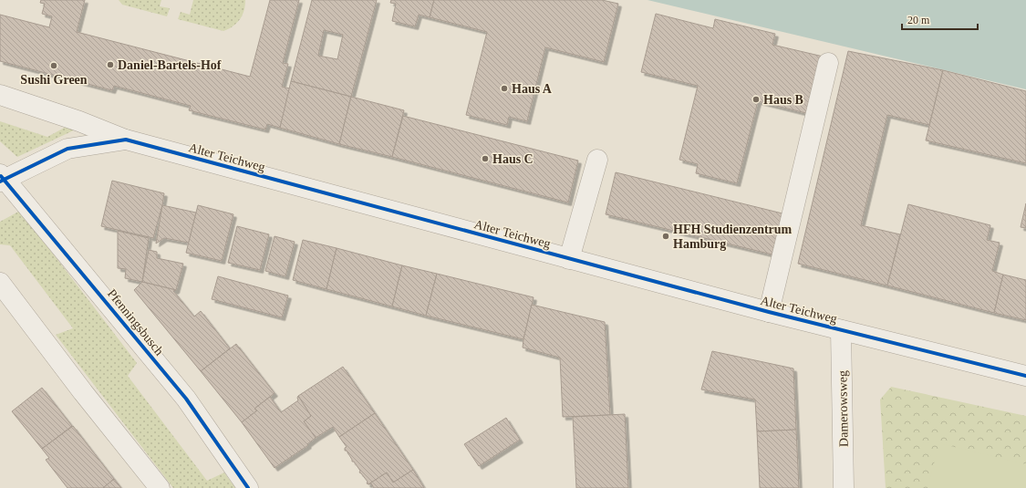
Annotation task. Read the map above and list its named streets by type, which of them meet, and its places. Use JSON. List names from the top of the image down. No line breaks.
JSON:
{"streets":{"street":["Alter Teichweg","Pfenningsbusch","Damerowsweg"]},"crossings":[["Alter Teichweg","Pfenningsbusch"],["Alter Teichweg","Damerowsweg"]],"places":["Daniel-Bartels-Hof","Sushi Green","Haus A","Haus B","Haus C","HFH Studienzentrum Hamburg"],"scale_bar":"20 m"}
